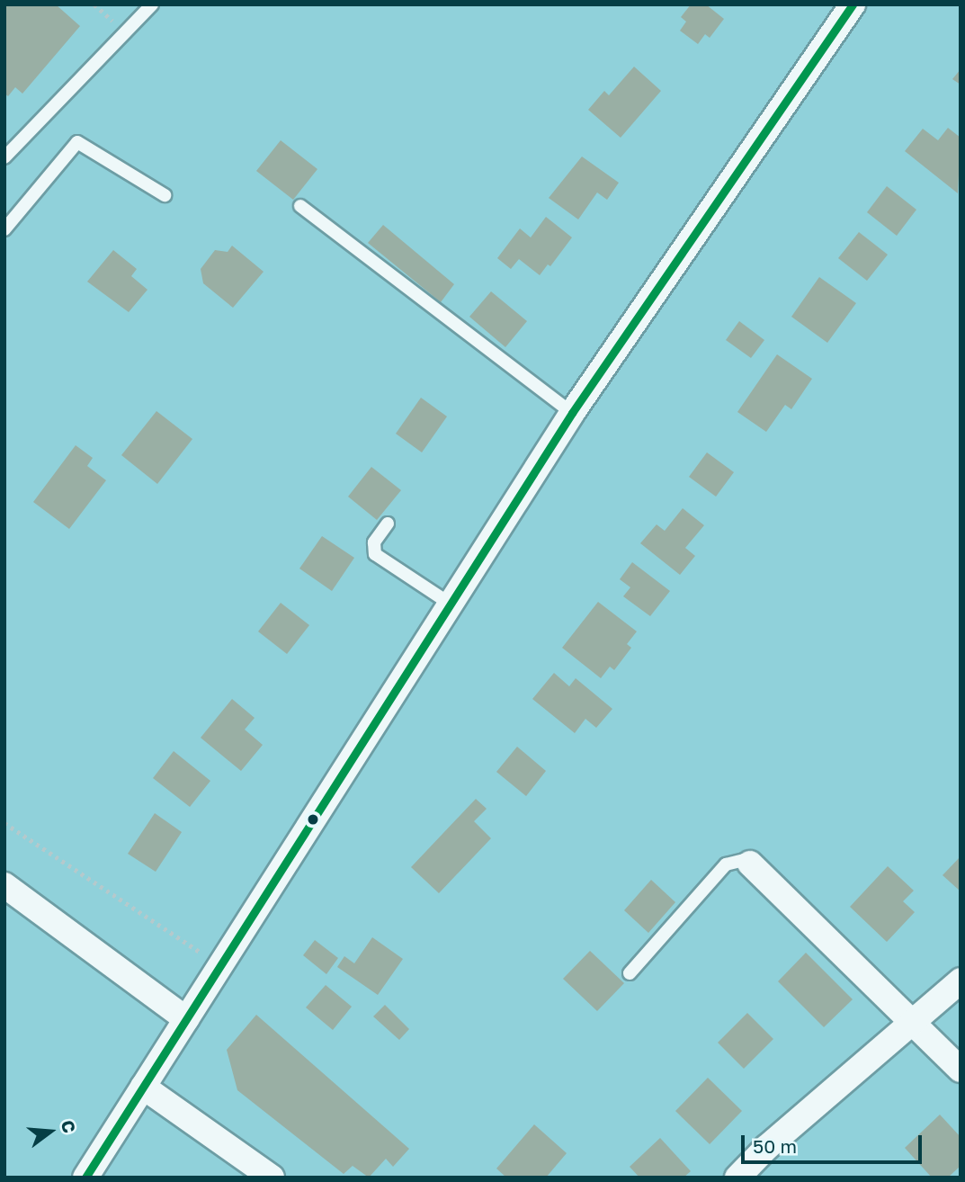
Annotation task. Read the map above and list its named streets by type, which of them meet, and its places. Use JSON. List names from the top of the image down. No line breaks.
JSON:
{"scale_bar":"50 m","north":"right"}
